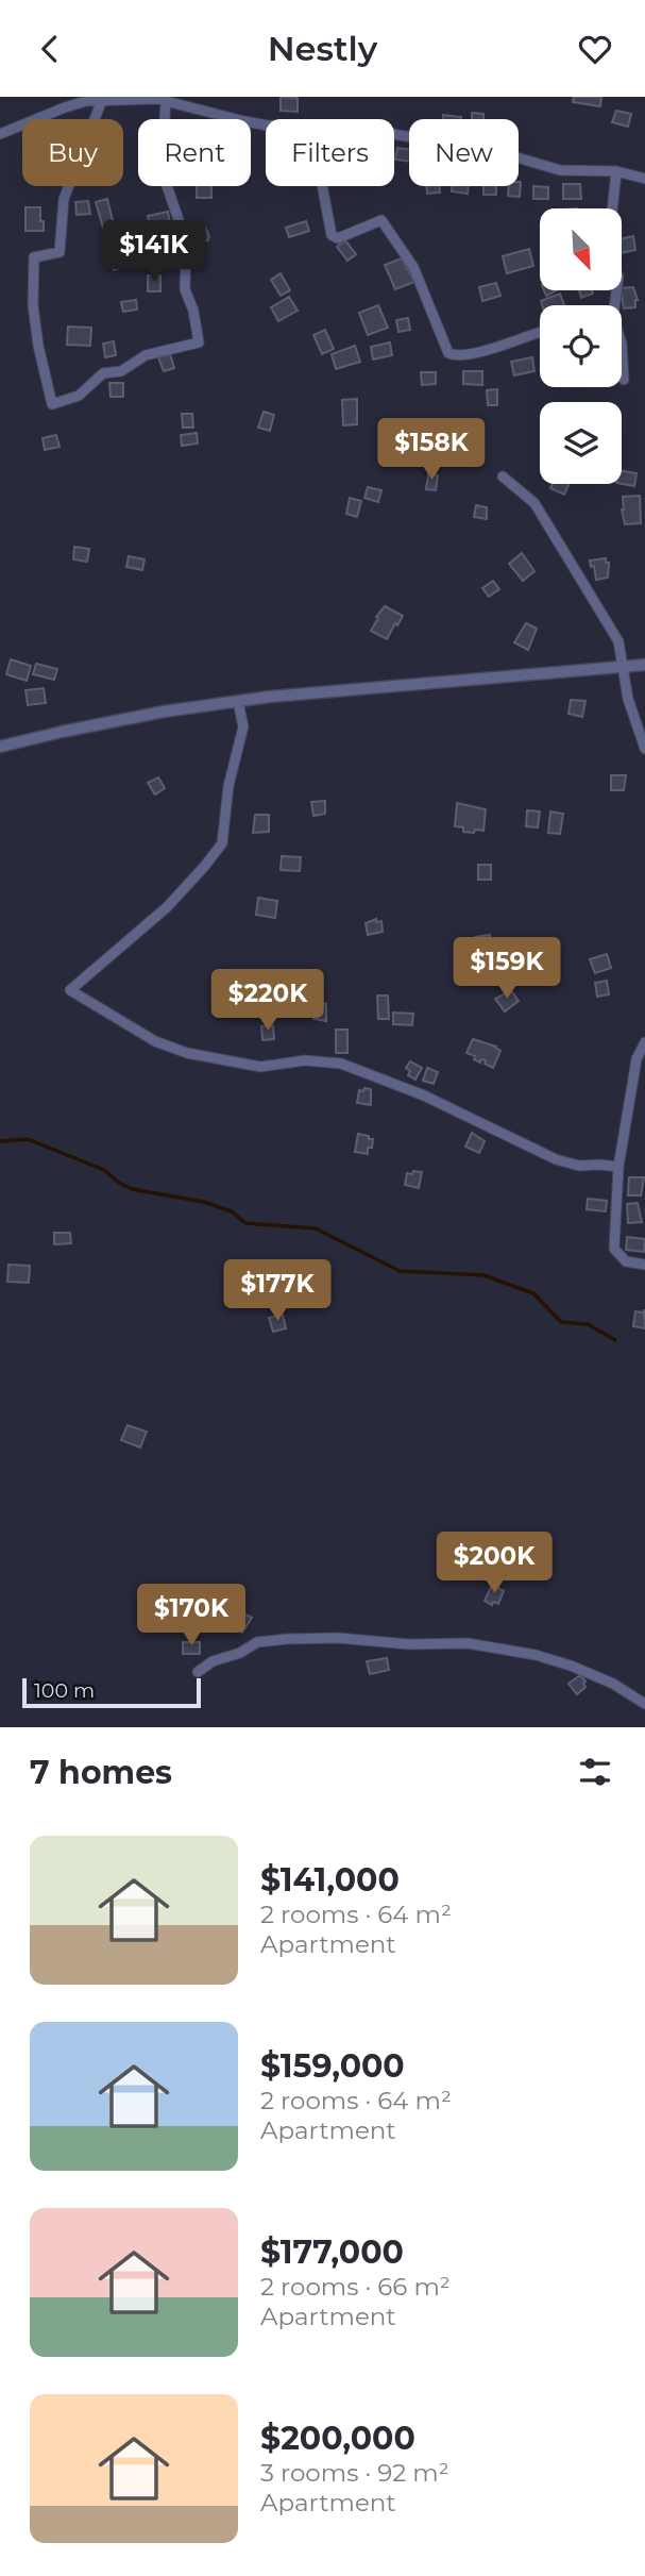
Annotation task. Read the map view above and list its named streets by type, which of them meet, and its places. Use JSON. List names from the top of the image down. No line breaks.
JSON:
{"scale_bar":"100 m","north":"bottom right","page":{"header":"Nestly","chip":["Buy","Rent","Filters","New"],"price":["$141K","$158K","$159K","$220K","$177K","$200K","$170K"],"scale":"100 m","heading":"7 homes","list":[{"name":"$141,000","note":"2 rooms · 64 m² · Apartment"},{"name":"$159,000","note":"2 rooms · 64 m² · Apartment"},{"name":"$177,000","note":"2 rooms · 66 m² · Apartment"},{"name":"$200,000","note":"3 rooms · 92 m² · Apartment"}]}}
